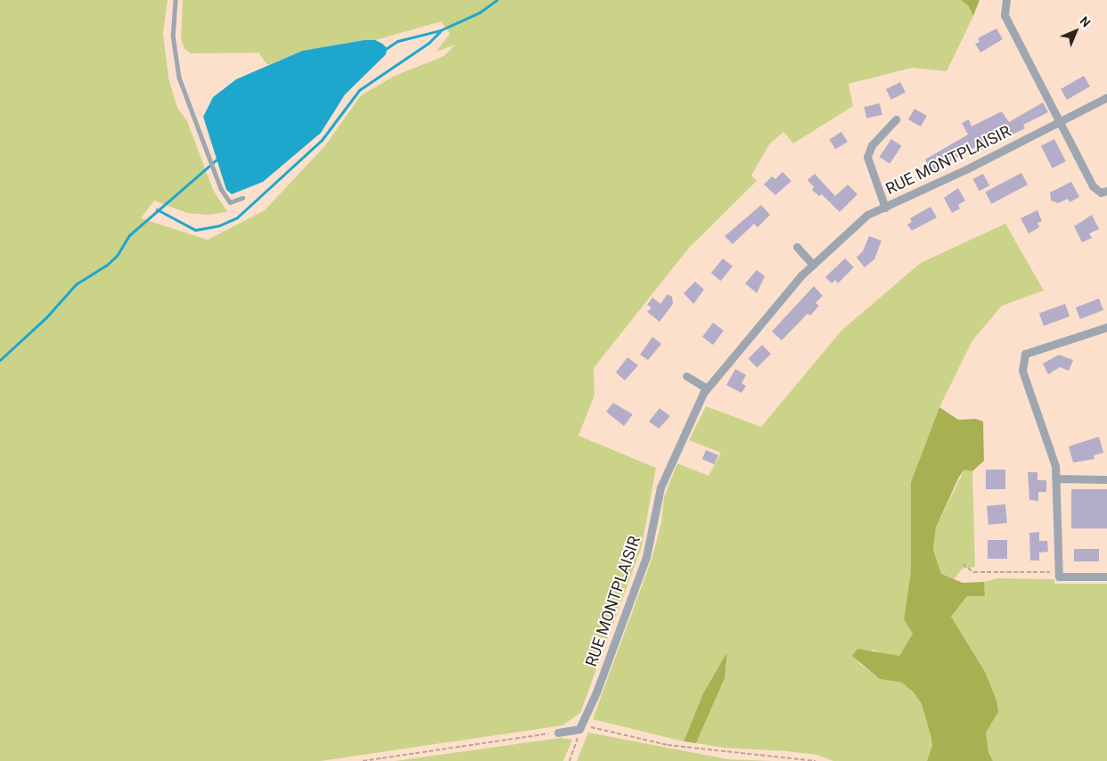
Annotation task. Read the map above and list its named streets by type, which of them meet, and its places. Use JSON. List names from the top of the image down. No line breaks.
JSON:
{"streets":{"street":["RUE MONTPLAISIR"]},"north":"top right"}
